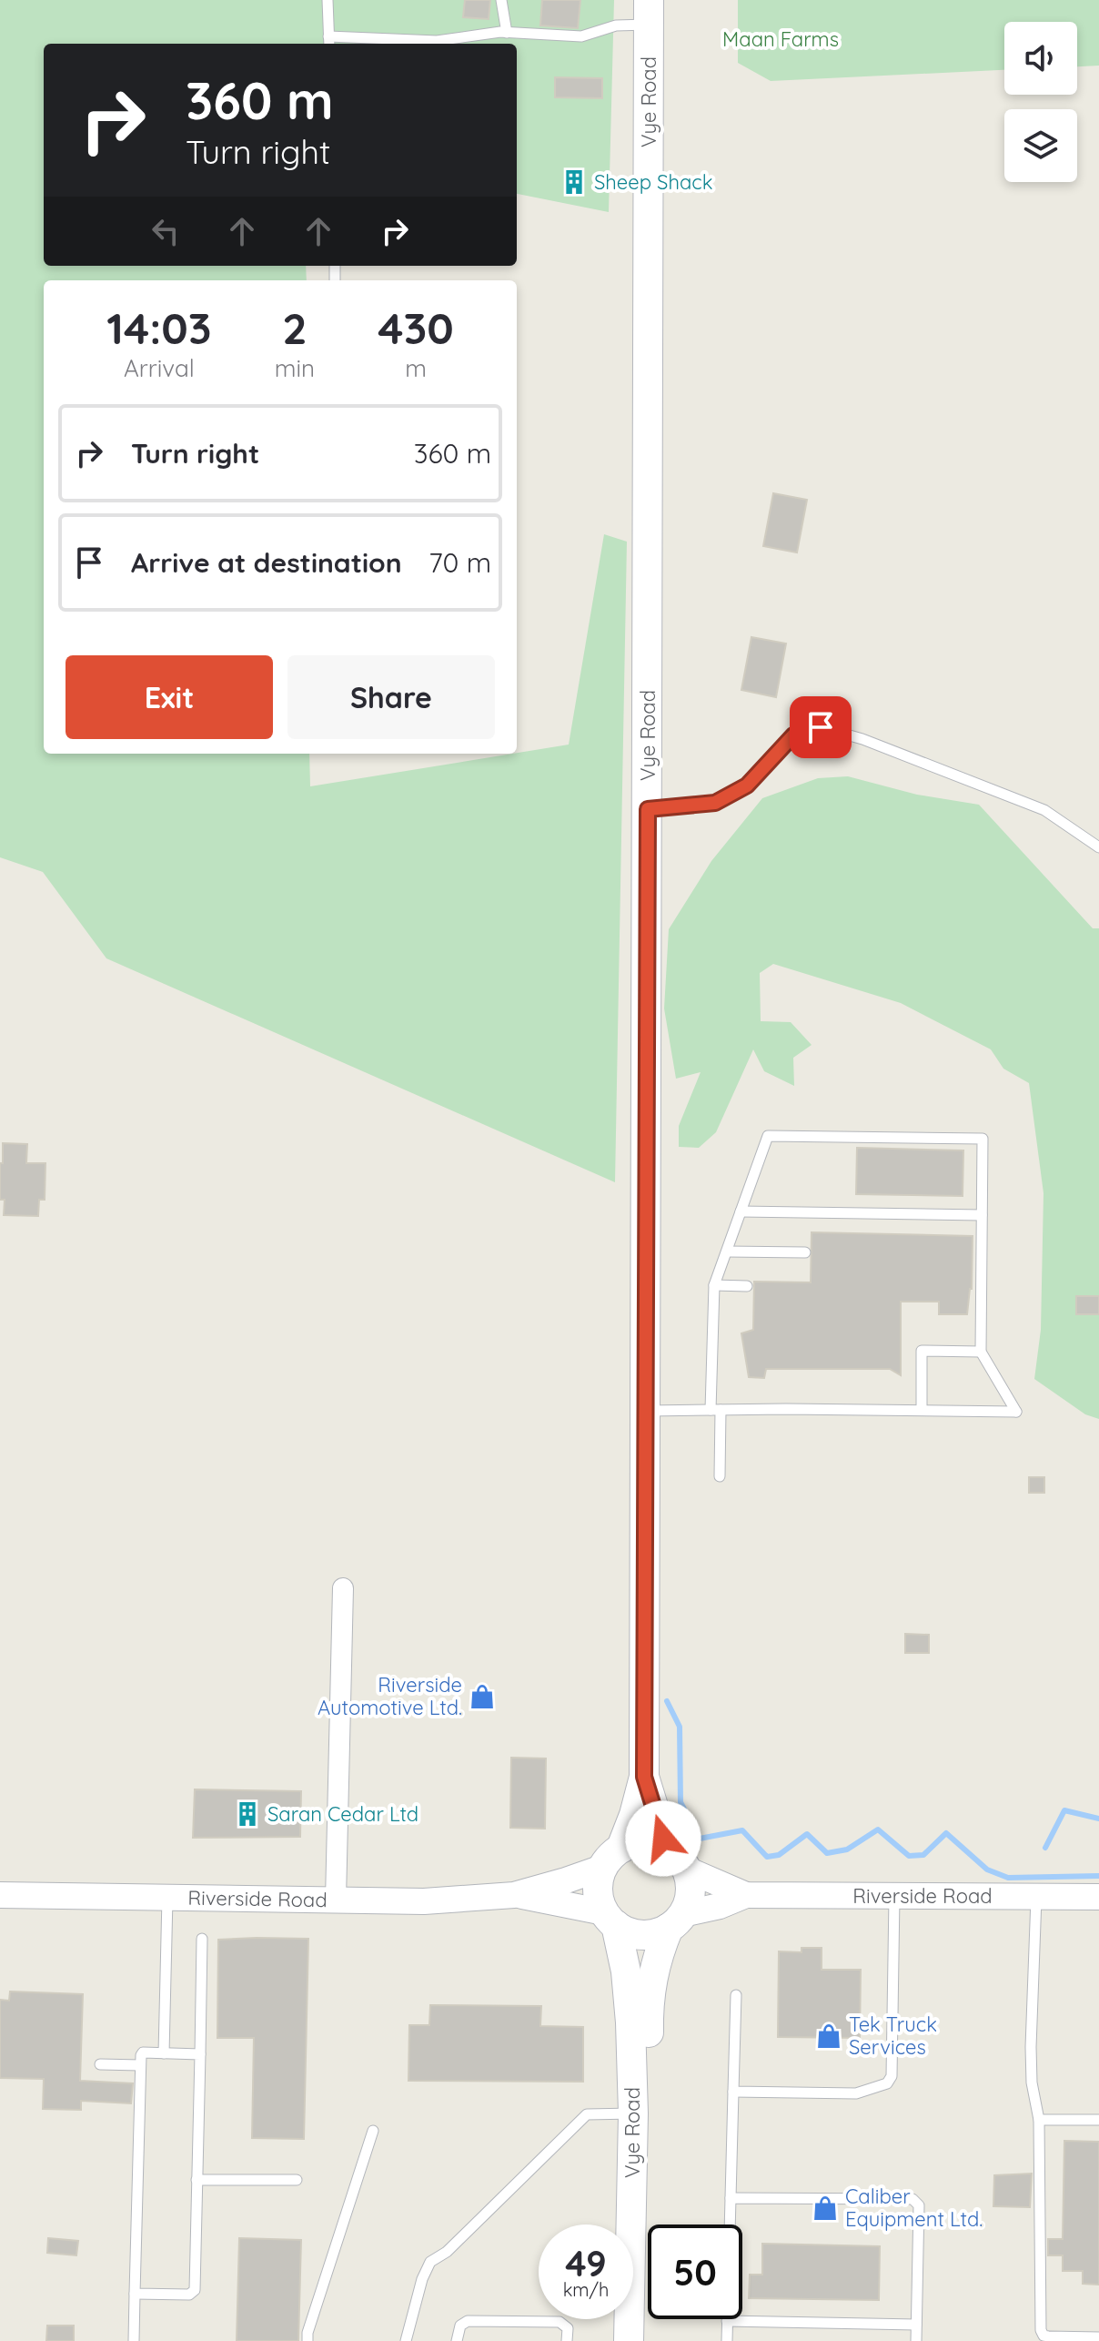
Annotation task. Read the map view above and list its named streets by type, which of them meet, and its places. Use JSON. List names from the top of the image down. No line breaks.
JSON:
{"streets":{"main road":["Vye Road"],"street":["Riverside Road"]},"crossings":[["Vye Road","Riverside Road"]],"parks":["Maan Farms"],"places":{"building":["Sheep Shack","Saran Cedar Ltd"],"shop":["Riverside Automotive Ltd.","Tek Truck Services","Caliber Equipment Ltd."]},"page":{"turn":["360 m","Turn right"],"eta":["14:03","Arrival","2","min","430","m"],"list":[{"name":"Turn right","value":"360 m"},{"name":"Arrive at destination","value":"70 m"}],"buttons":["Exit","Share"],"speed":"49 km/h","limit":"50"}}
